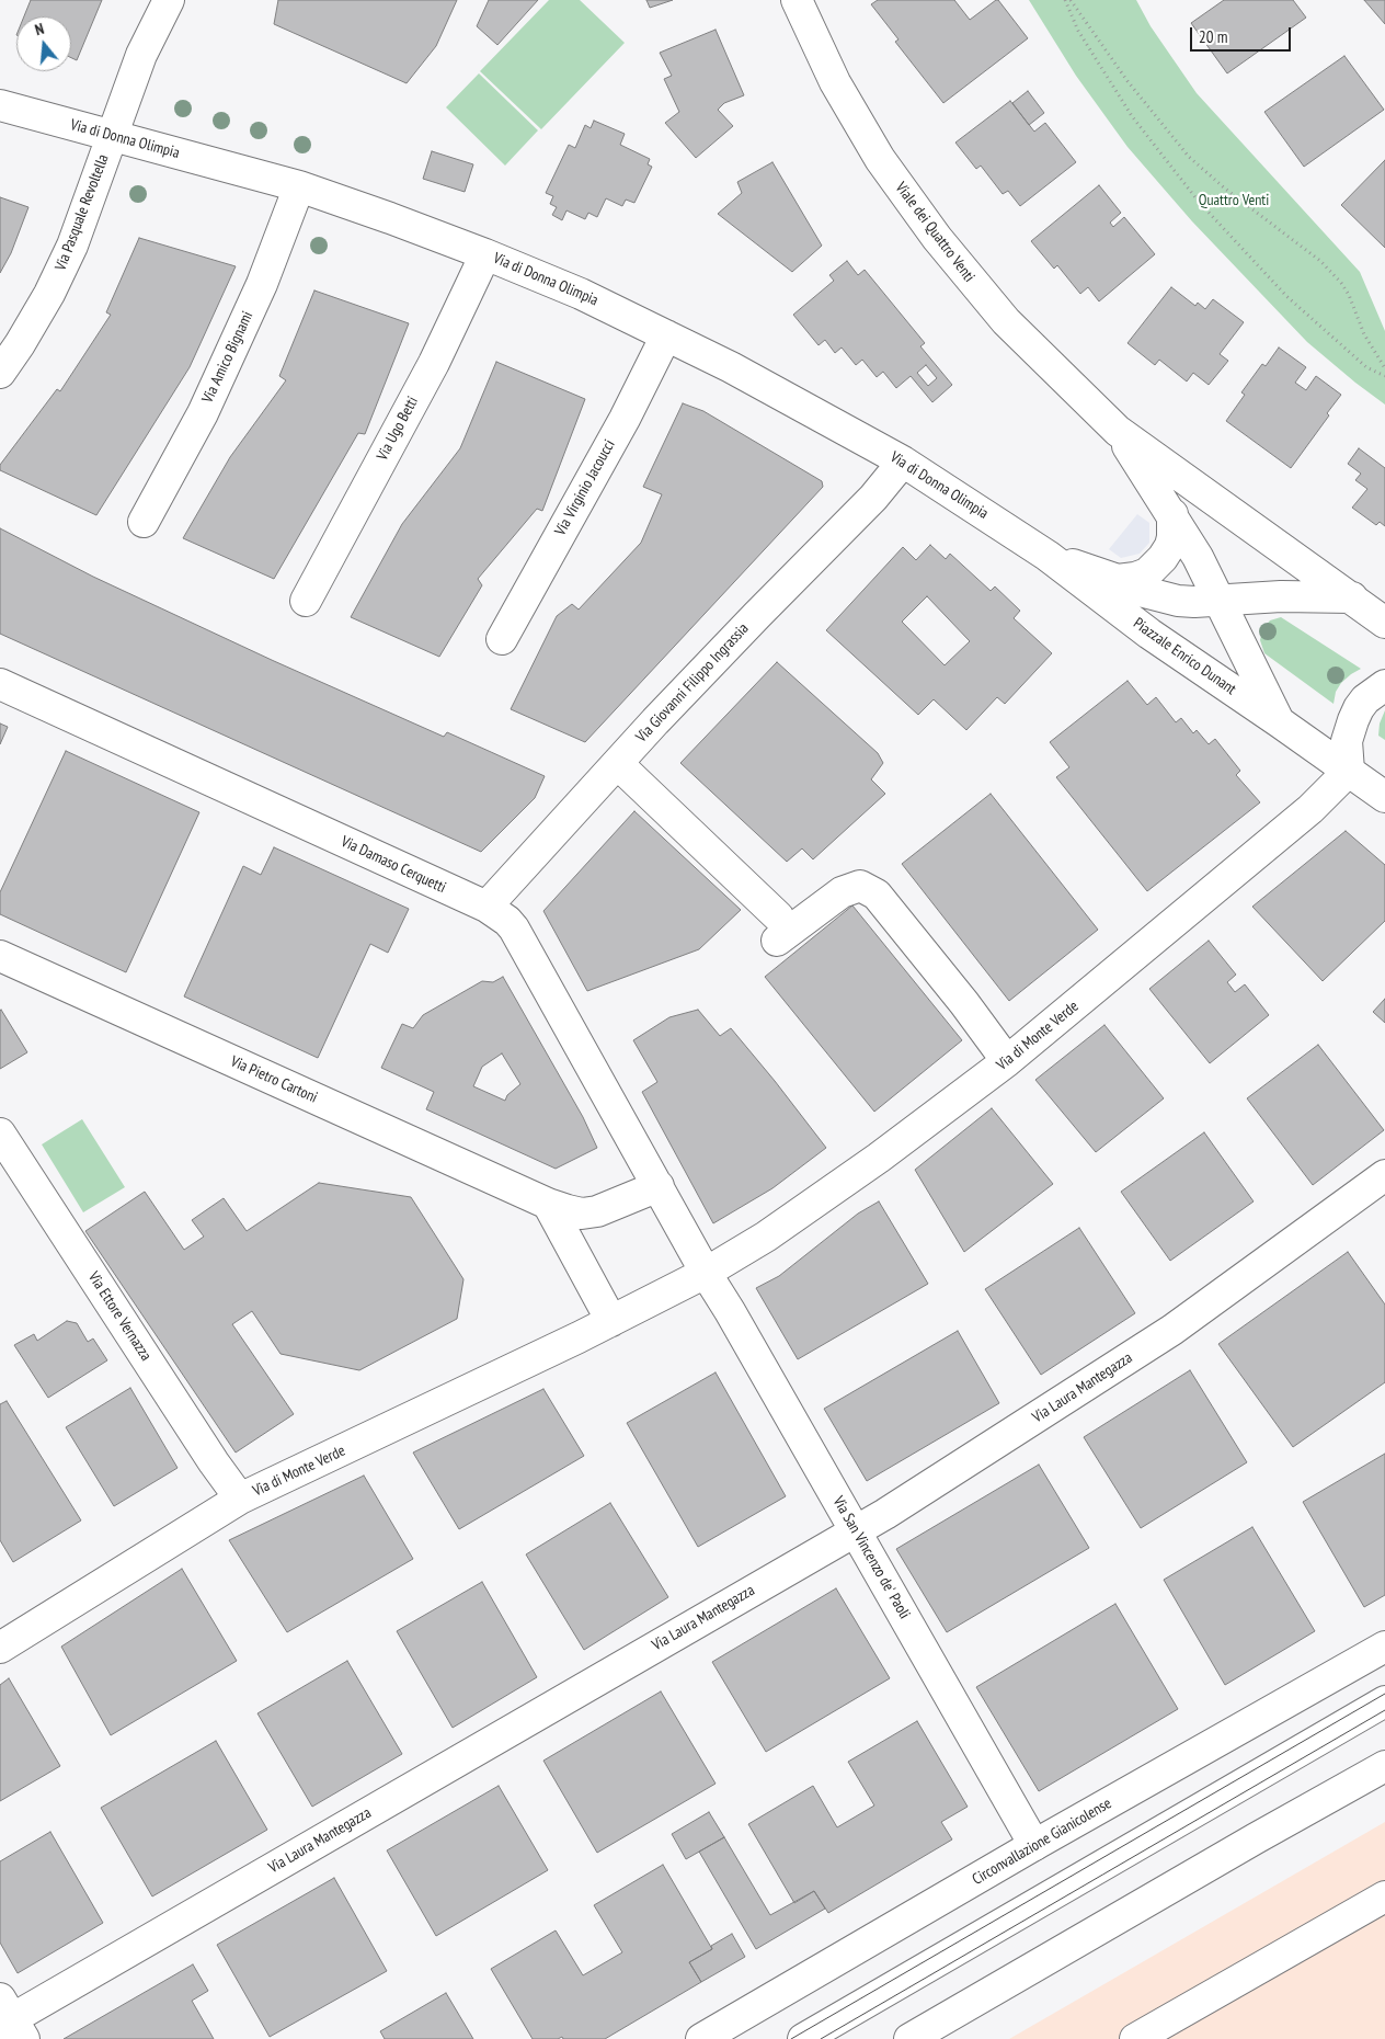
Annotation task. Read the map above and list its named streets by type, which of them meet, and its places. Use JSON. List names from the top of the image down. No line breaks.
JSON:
{"streets":{"street":["Via di Donna Olimpia","Via Pasquale Revoltella","Viale dei Quattro Venti","Via Amico Bignami","Via Ugo Betti","Via Virginio Jacoucci","Piazzale Enrico Dunant","Via Giovanni Filippo Ingrassia","Via Damaso Cerquetti","Via di Monte Verde","Via Pietro Cartoni","Via Ettore Vernazza","Via Laura Mantegazza","Via San Vincenzo de' Paoli","Circonvallazione Gianicolense"]},"crossings":[["Via di Donna Olimpia","Via Pasquale Revoltella"],["Via di Donna Olimpia","Via Amico Bignami"],["Via di Donna Olimpia","Via Ugo Betti"],["Via di Donna Olimpia","Via Virginio Jacoucci"],["Via di Donna Olimpia","Piazzale Enrico Dunant"],["Via di Donna Olimpia","Via Giovanni Filippo Ingrassia"],["Piazzale Enrico Dunant","Via di Monte Verde"],["Via Giovanni Filippo Ingrassia","Via Damaso Cerquetti"],["Via Damaso Cerquetti","Via Pietro Cartoni"],["Via Damaso Cerquetti","Via San Vincenzo de' Paoli"],["Via di Monte Verde","Via Ettore Vernazza"],["Via di Monte Verde","Via San Vincenzo de' Paoli"],["Via Pietro Cartoni","Via San Vincenzo de' Paoli"],["Via Laura Mantegazza","Via San Vincenzo de' Paoli"],["Via San Vincenzo de' Paoli","Circonvallazione Gianicolense"]],"parks":["Quattro Venti"],"scale_bar":"20 m","north":"top"}
